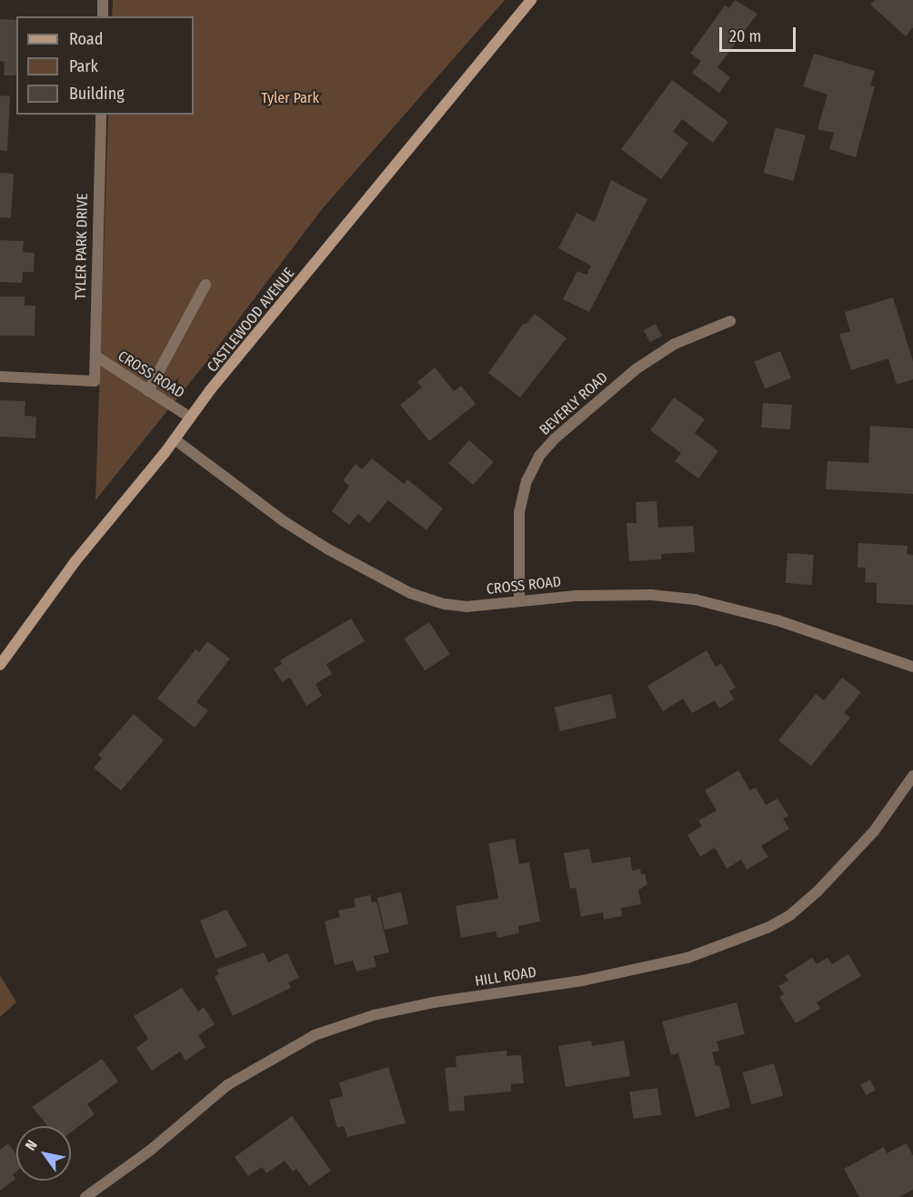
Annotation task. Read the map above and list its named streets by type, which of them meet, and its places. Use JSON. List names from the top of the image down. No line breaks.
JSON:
{"streets":{"street":["TYLER PARK DRIVE","CASTLEWOOD AVENUE","CROSS ROAD","BEVERLY ROAD","HILL ROAD"]},"crossings":[["TYLER PARK DRIVE","CROSS ROAD"],["CASTLEWOOD AVENUE","CROSS ROAD"],["CROSS ROAD","BEVERLY ROAD"]],"parks":["Tyler Park"],"legend":["Road","Park","Building"],"scale_bar":"20 m","north":"top left"}
